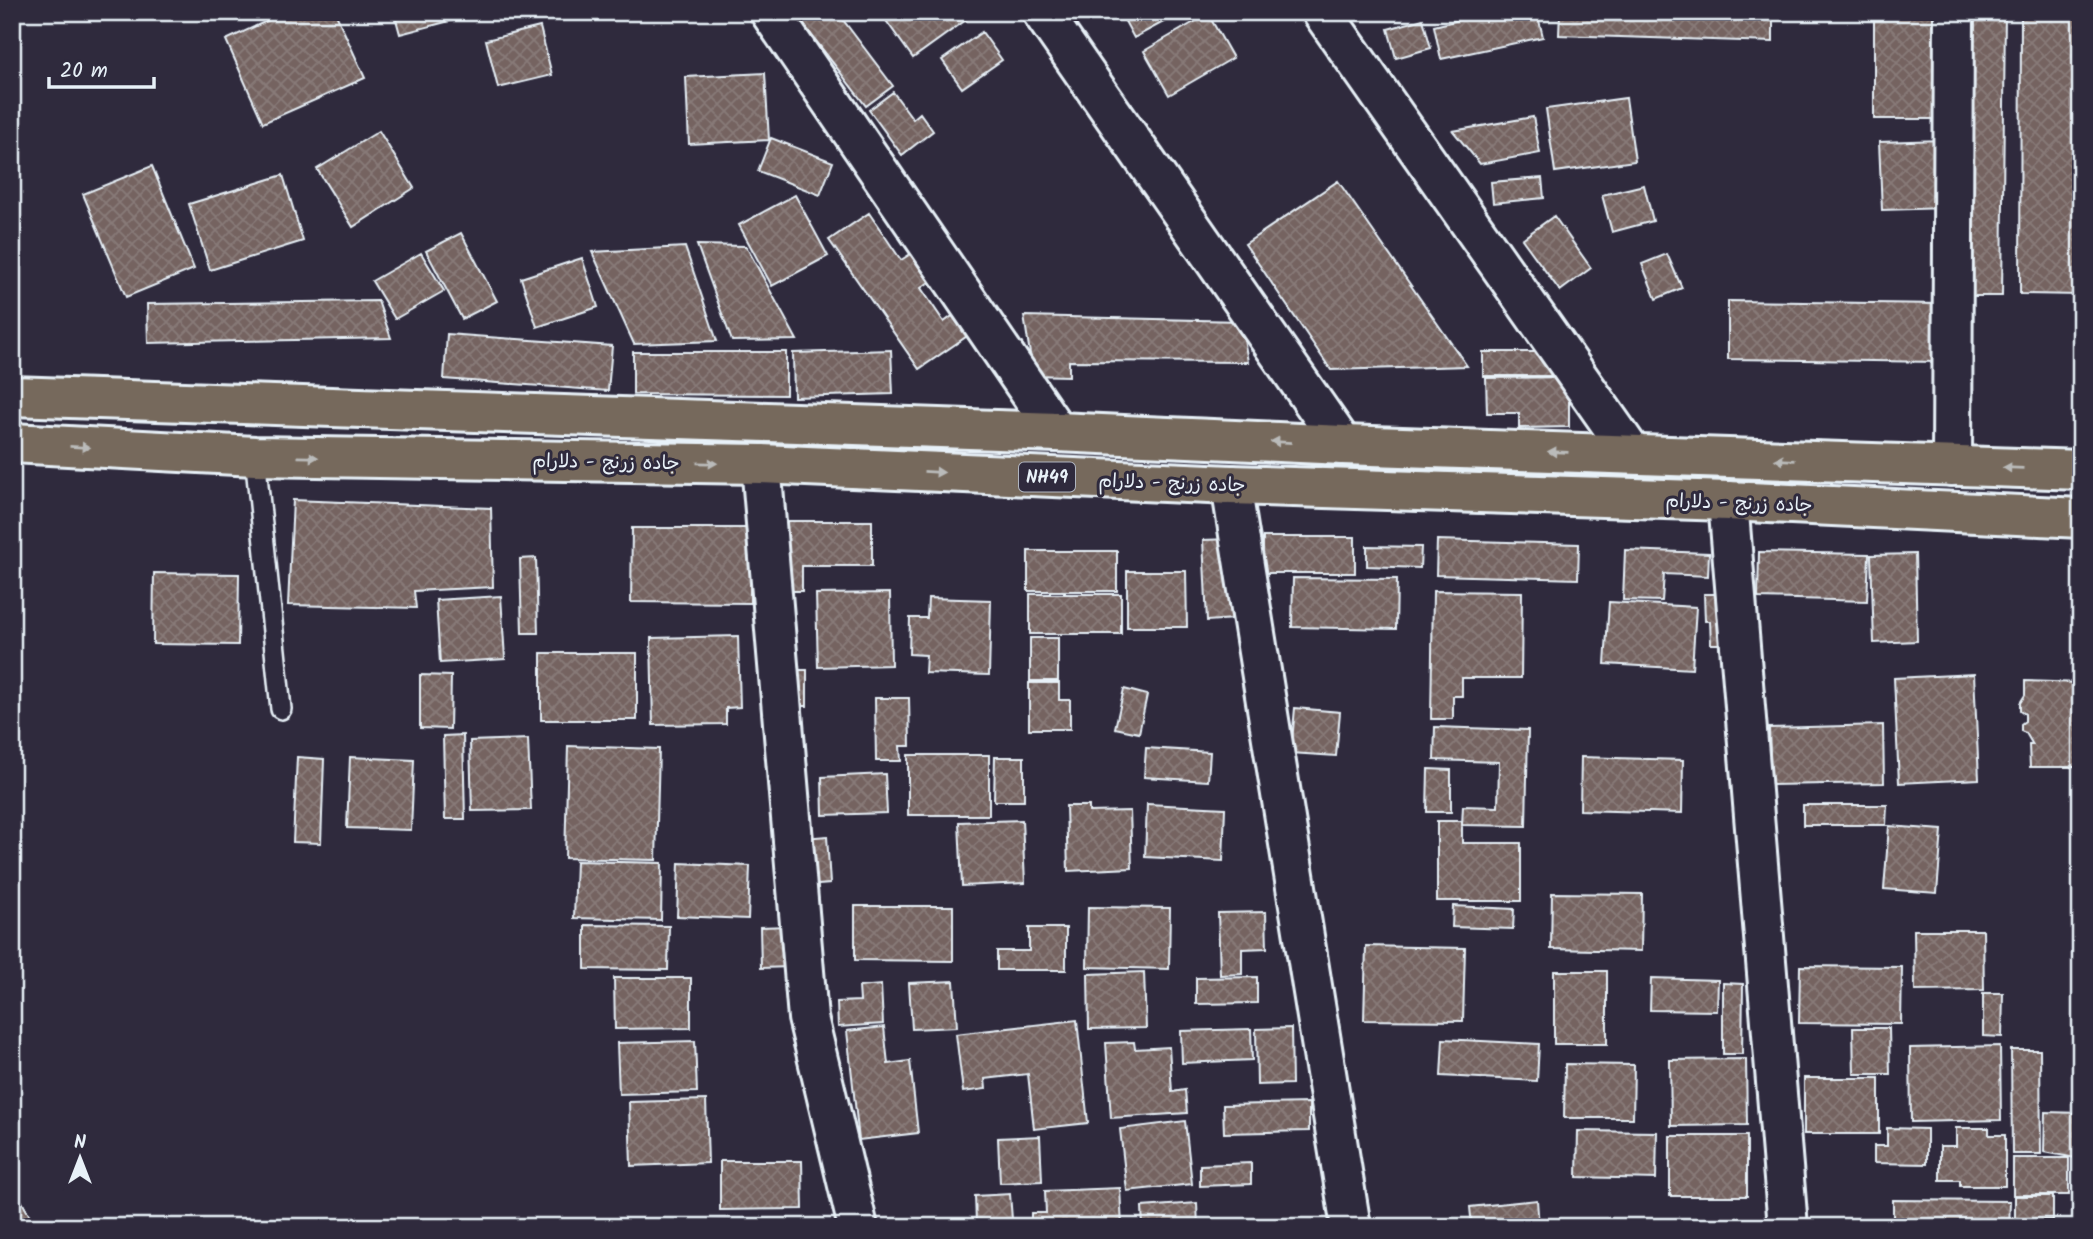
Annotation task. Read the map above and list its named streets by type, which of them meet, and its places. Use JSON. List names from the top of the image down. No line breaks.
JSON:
{"streets":{"highway":["جاده زرنج - دلارام","NH49"]},"scale_bar":"20 m","north":"top"}
